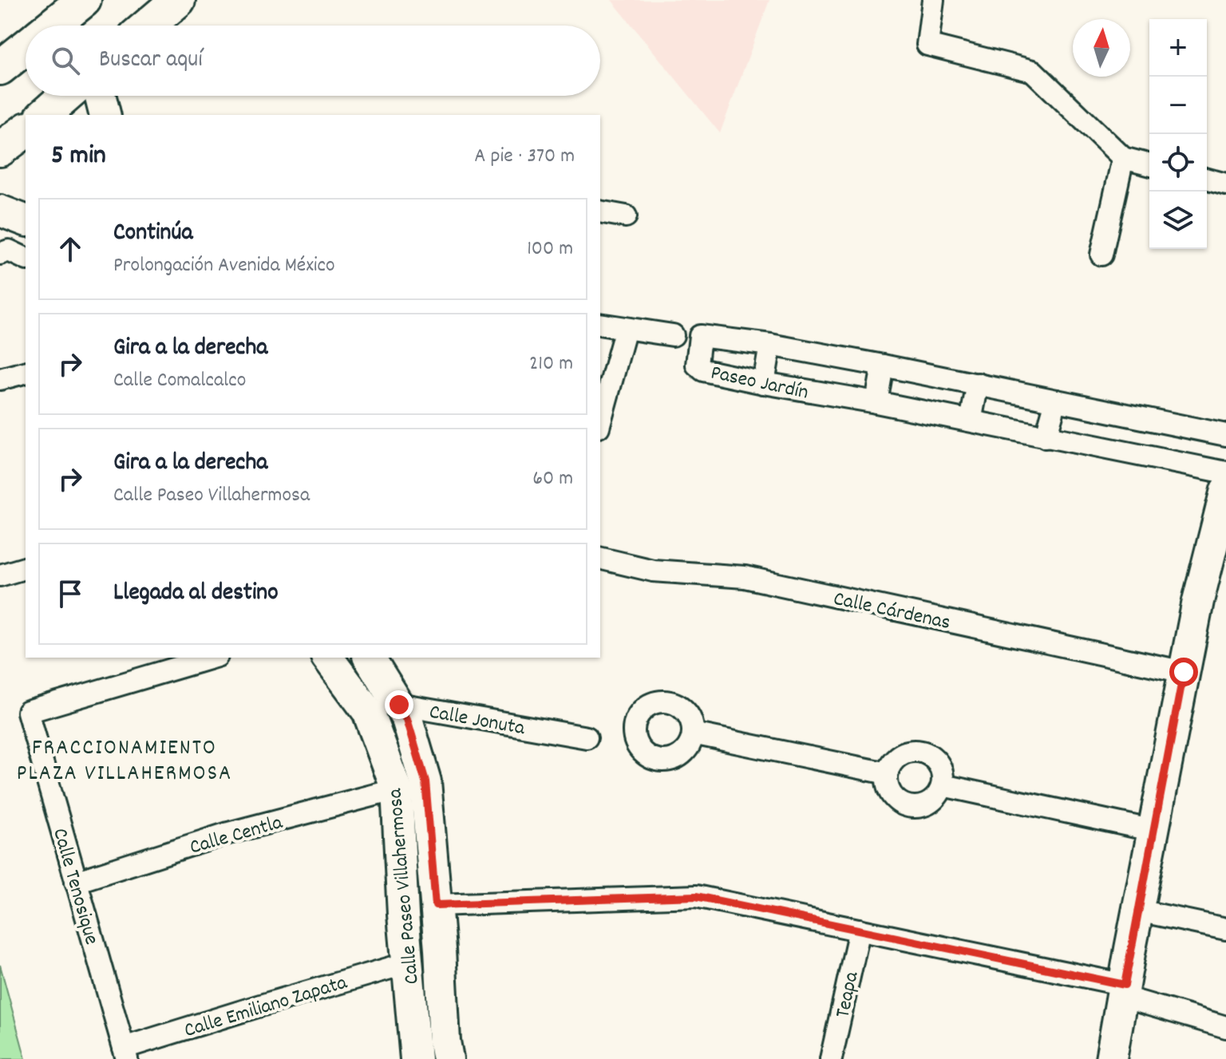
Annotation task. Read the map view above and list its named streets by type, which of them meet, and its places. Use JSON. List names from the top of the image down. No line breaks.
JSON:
{"streets":{"street":["Paseo Jardín","Calle Cárdenas","Calle Jonuta","Calle Centla","Calle Tenosique","Calle Paseo Villahermosa","Teapa","Calle Emiliano Zapata"]},"crossings":[["Calle Jonuta","Calle Paseo Villahermosa"],["Calle Centla","Calle Tenosique"],["Calle Centla","Calle Paseo Villahermosa"],["Calle Tenosique","Calle Emiliano Zapata"],["Calle Paseo Villahermosa","Calle Emiliano Zapata"]],"districts":["FRACCIONAMIENTO PLAZA VILLAHERMOSA"],"north":"top","page":{"map_buttons":["+","−"],"search":"Buscar aquí","heading":["5 min","A pie · 370 m"],"list":[["Continúa","Prolongación Avenida México","100 m"],["Gira a la derecha","Calle Comalcalco","210 m"],["Gira a la derecha","Calle Paseo Villahermosa","60 m"],"Llegada al destino"]}}
